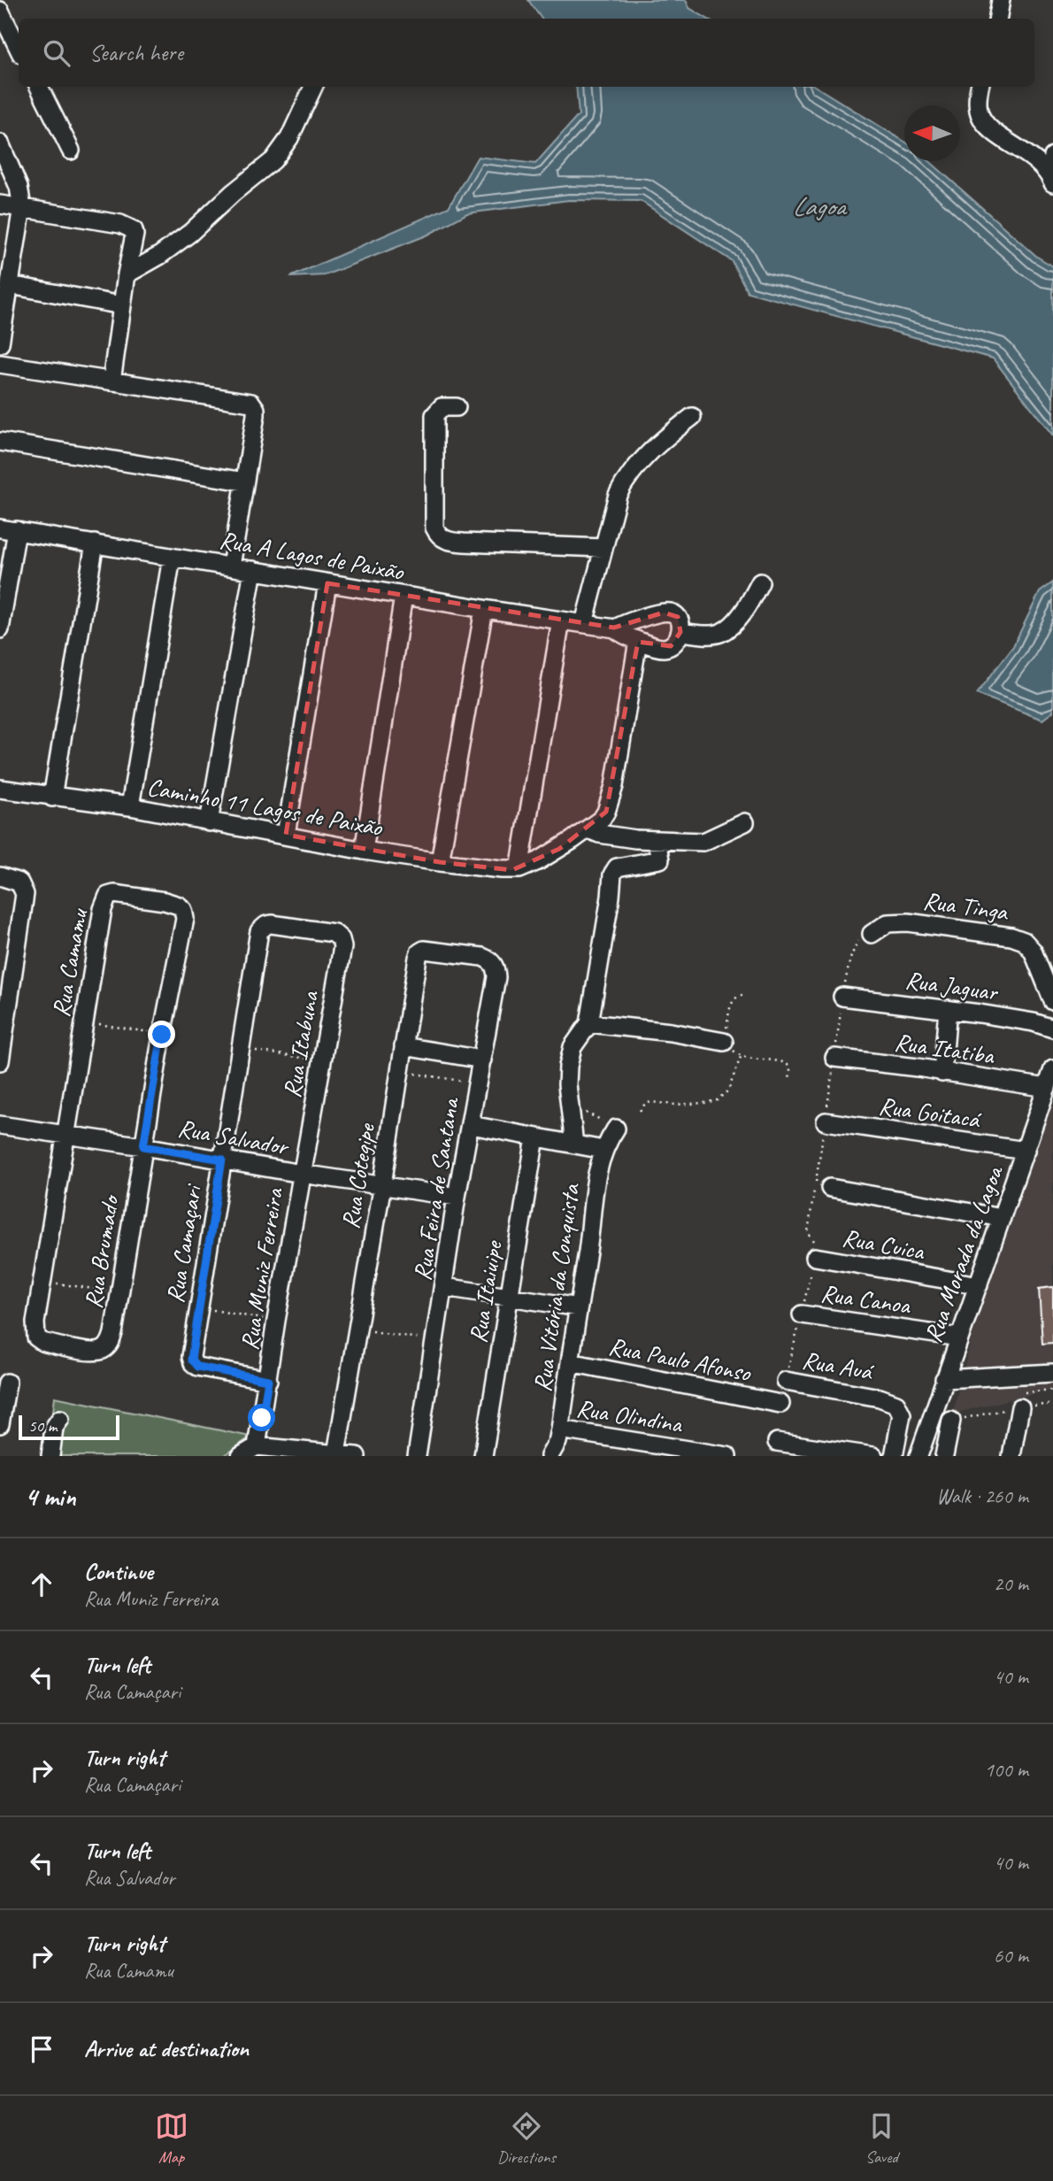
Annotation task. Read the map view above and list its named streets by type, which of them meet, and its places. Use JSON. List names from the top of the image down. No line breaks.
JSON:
{"streets":{"street":["Rua A Lagos de Paixão","Caminho 11 Lagos de Paixão","Rua Tinga","Rua Camamu","Rua Jaguar","Rua Itabuna","Rua Itatiba","Rua Goitacá","Rua Salvador","Rua Cotegipe","Rua Feira de Santana","Rua Cuica","Rua Camaçari","Rua Brumado","Rua Morada da Lagoa","Rua Muniz Ferreira","Rua Vitória da Conquista","Rua Itaiuipe","Rua Canoa","Rua Paulo Afonso","Rua Auá","Rua Olindina"]},"crossings":[["Rua Camamu","Rua Salvador"],["Rua Camamu","Rua Brumado"],["Rua Itabuna","Rua Salvador"],["Rua Itabuna","Rua Camaçari"],["Rua Itabuna","Rua Muniz Ferreira"],["Rua Itatiba","Rua Morada da Lagoa"],["Rua Goitacá","Rua Morada da Lagoa"],["Rua Salvador","Rua Cotegipe"],["Rua Salvador","Rua Feira de Santana"],["Rua Salvador","Rua Camaçari"],["Rua Salvador","Rua Brumado"],["Rua Salvador","Rua Muniz Ferreira"],["Rua Cotegipe","Rua Feira de Santana"],["Rua Cuica","Rua Morada da Lagoa"],["Rua Camaçari","Rua Muniz Ferreira"],["Rua Morada da Lagoa","Rua Canoa"],["Rua Vitória da Conquista","Rua Paulo Afonso"],["Rua Vitória da Conquista","Rua Olindina"]],"water":["Lagoa"],"scale_bar":"50 m","north":"left","page":{"search":"Search here","scale":"50 m","heading":["4 min","Walk · 260 m"],"list":[["Continue","Rua Muniz Ferreira","20 m"],["Turn left","Rua Camaçari","40 m"],["Turn right","Rua Camaçari","100 m"],["Turn left","Rua Salvador","40 m"],["Turn right","Rua Camamu","60 m"],"Arrive at destination"],"nav":["Map","Directions","Saved"]}}
